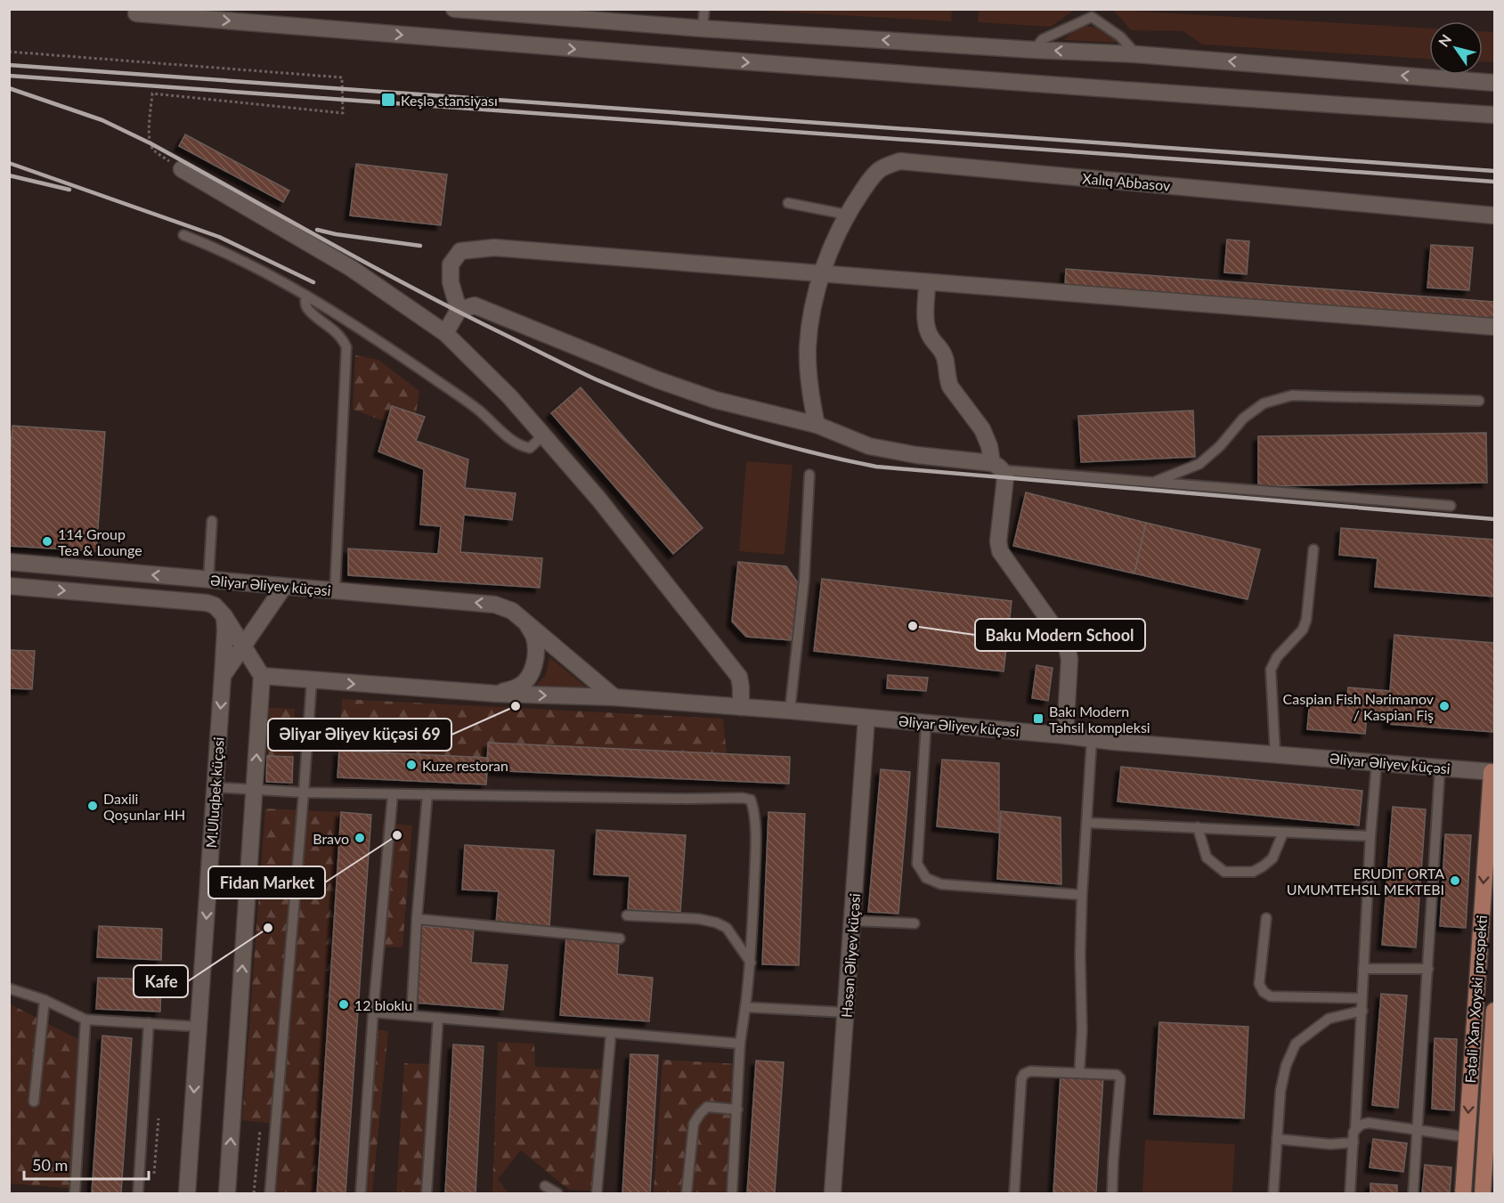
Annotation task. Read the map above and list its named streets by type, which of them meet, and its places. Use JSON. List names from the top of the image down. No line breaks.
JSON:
{"streets":{"main road":["Fətəli Xan Xoyski prospekti"],"street":["Xalıq Abbasov","Əliyar Əliyev küçəsi","M.Uluqbek küçəsi","Həsən Əliyev küçəsi"]},"crossings":[["Əliyar Əliyev küçəsi","M.Uluqbek küçəsi"],["Əliyar Əliyev küçəsi","Həsən Əliyev küçəsi"],["Əliyar Əliyev küçəsi","Fətəli Xan Xoyski prospekti"]],"places":{"transit":["Keşlə stansiyası","Bakı Modern Təhsil kompleksi"],"other":["114 Group Tea & Lounge","Baku Modern School","Əliyar Əliyev küçəsi 69","Caspian Fish Nərimanov / Kaspian Fiş","Kuze restoran","Daxili Qoşunlar HH","Fidan Market","Bravo","ERUDIT ORTA UMUMTEHSIL MEKTEBI","Kafe","12 bloklu"]},"scale_bar":"50 m","north":"top left"}
